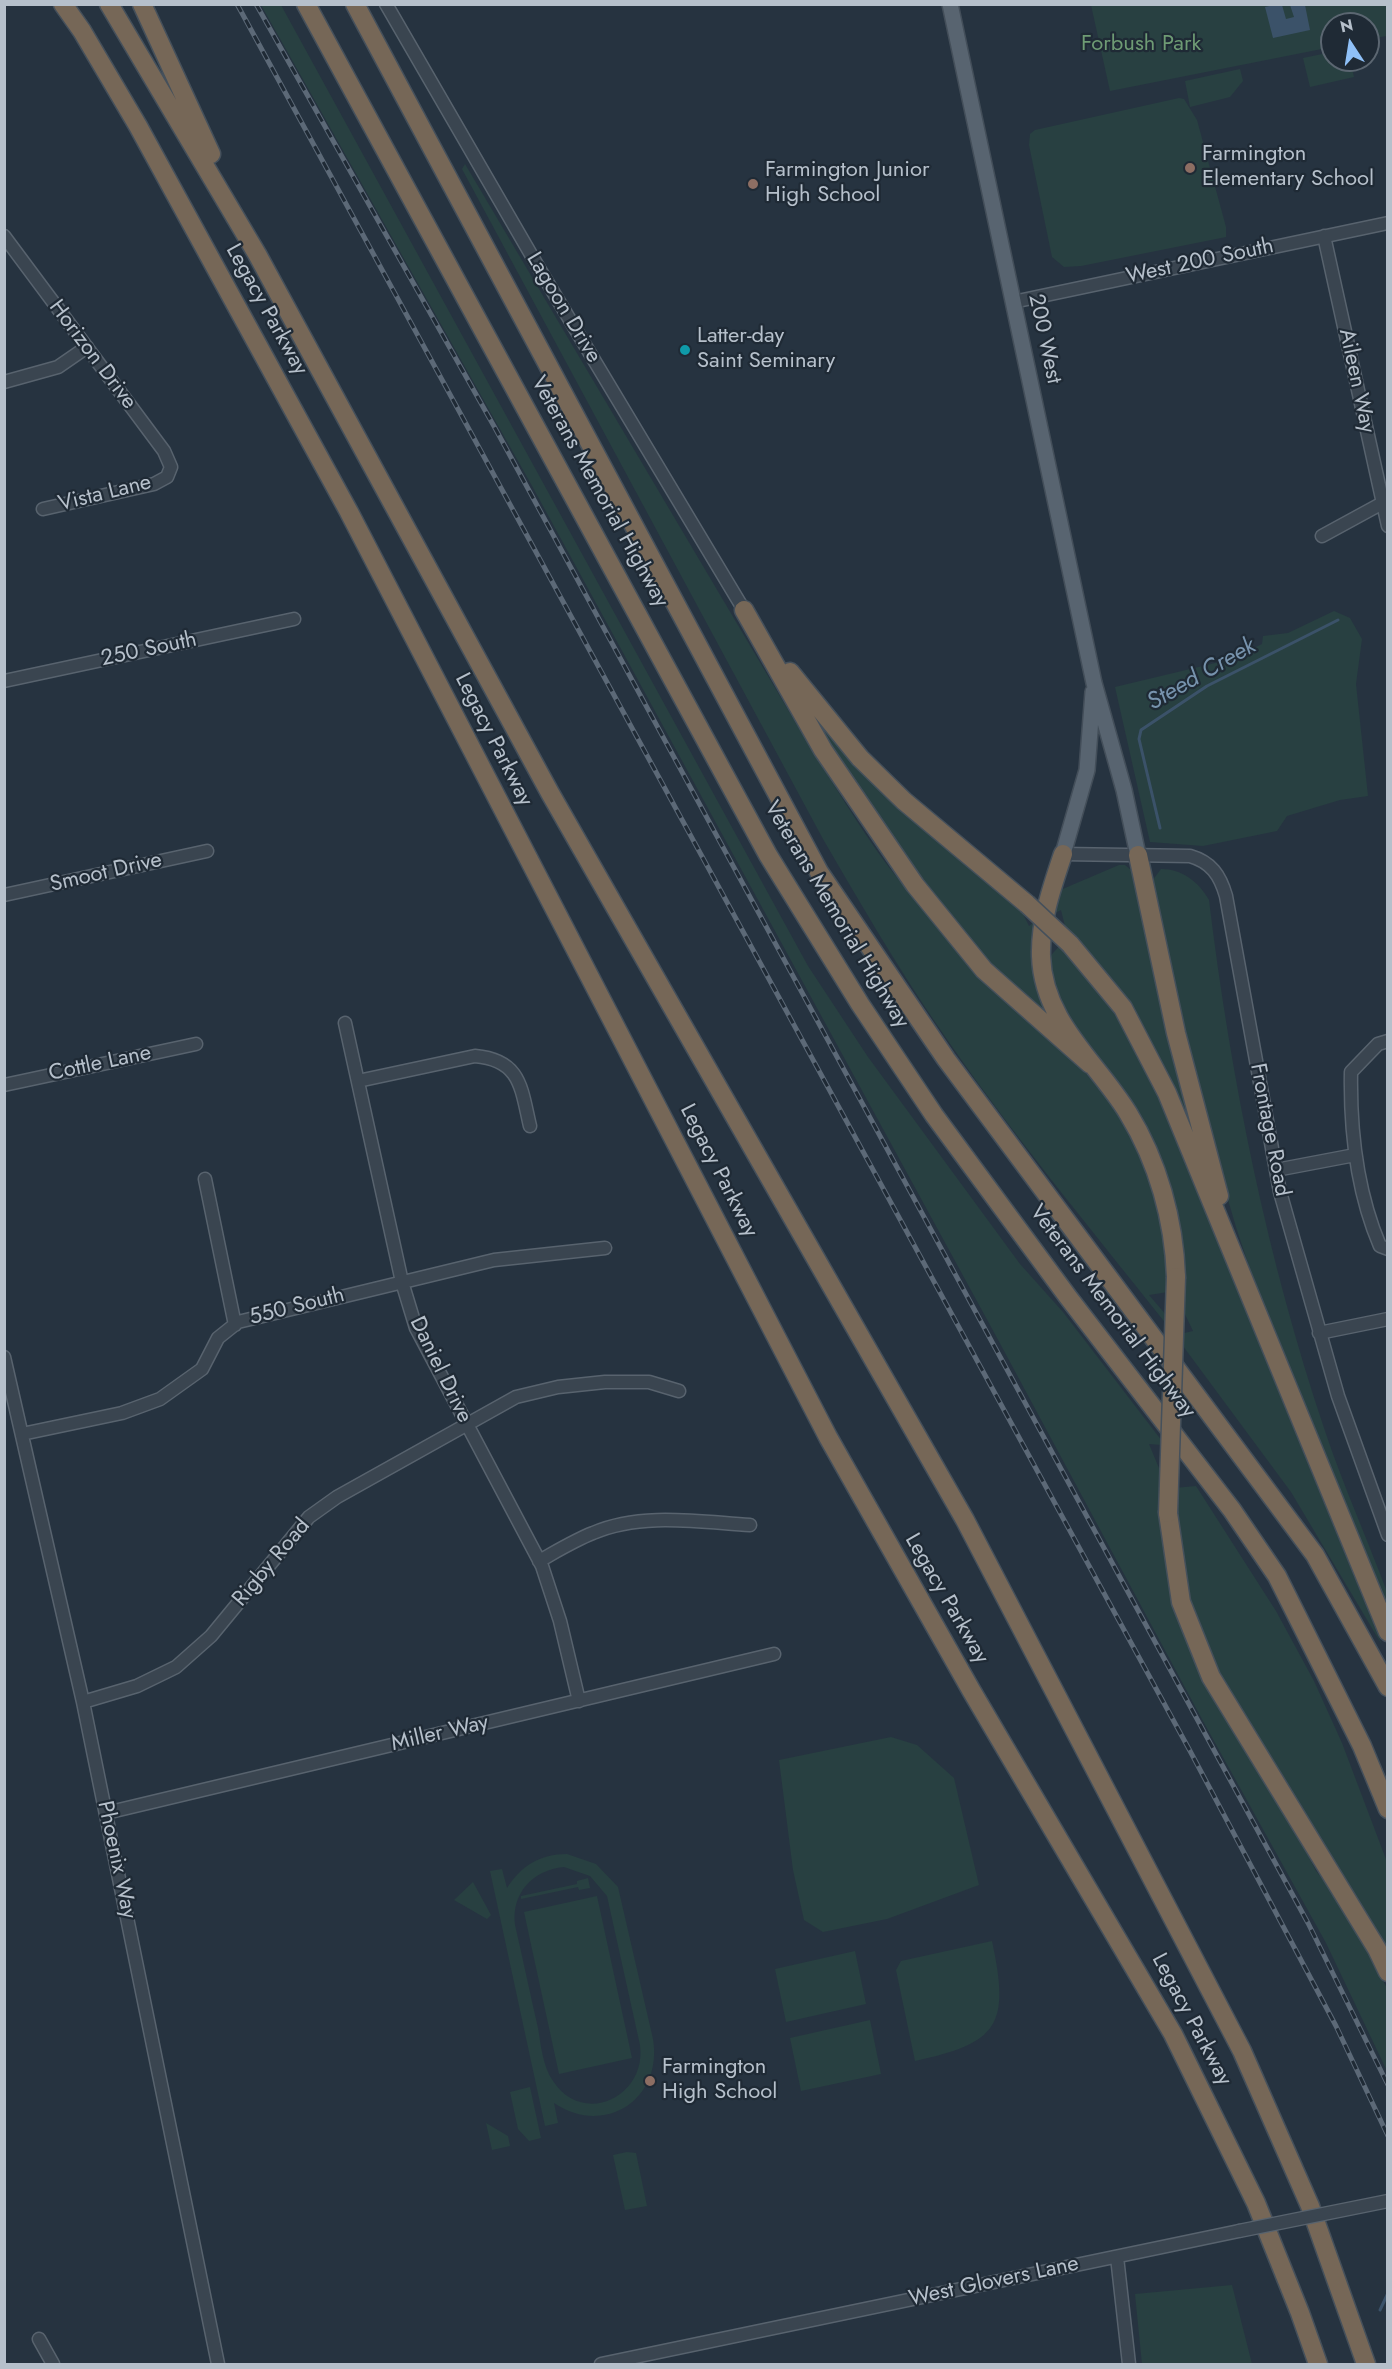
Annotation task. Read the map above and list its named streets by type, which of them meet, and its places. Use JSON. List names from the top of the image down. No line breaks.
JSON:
{"streets":{"highway":["Legacy Parkway","Veterans Memorial Highway"],"main road":["200 West"],"street":["West 200 South","Lagoon Drive","Horizon Drive","Aileen Way","Vista Lane","250 South","Smoot Drive","Cottle Lane","Frontage Road","550 South","Daniel Drive","Rigby Road","Miller Way","Phoenix Way","West Glovers Lane"]},"crossings":[["West 200 South","200 West"],["West 200 South","Aileen Way"],["Horizon Drive","Vista Lane"],["550 South","Daniel Drive"],["550 South","Phoenix Way"],["Daniel Drive","Rigby Road"],["Daniel Drive","Miller Way"],["Rigby Road","Phoenix Way"],["Miller Way","Phoenix Way"]],"water":["Steed Creek"],"parks":["Forbush Park"],"places":["Farmington Elementary School","Farmington Junior High School","Latter-day Saint Seminary","Farmington High School"],"north":"top"}
